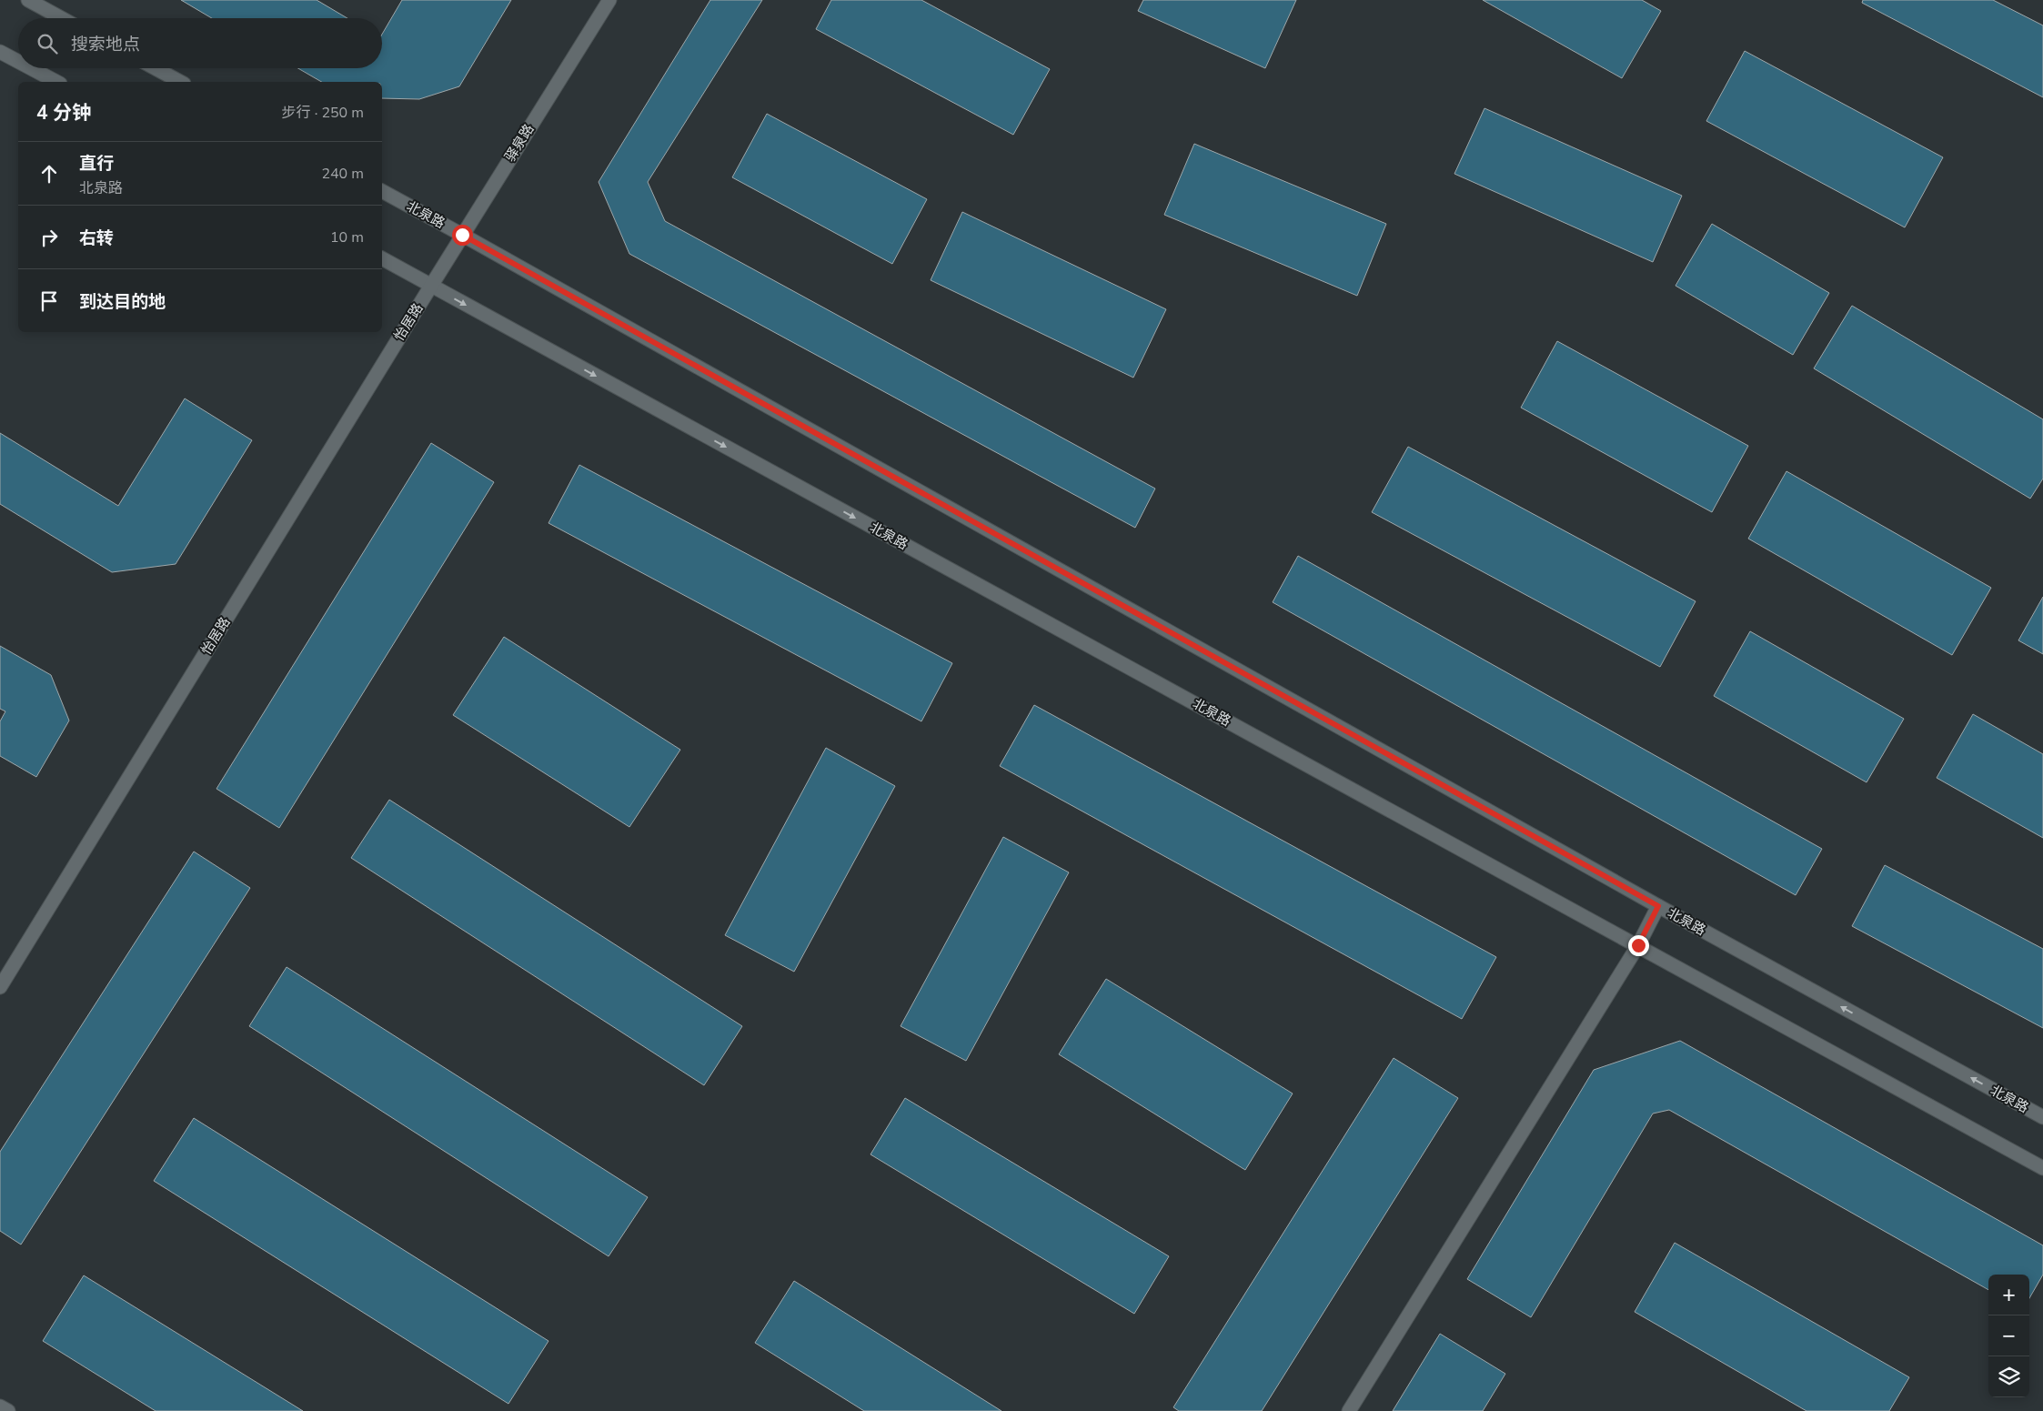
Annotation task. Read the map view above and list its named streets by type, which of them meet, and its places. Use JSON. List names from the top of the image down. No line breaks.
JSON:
{"streets":{"main road":["驿泉路","北泉路","怡居路"]},"crossings":[["驿泉路","北泉路"],["驿泉路","怡居路"],["北泉路","怡居路"]],"page":{"search":"搜索地点","heading":["4 分钟","步行 · 250 m"],"list":[["直行","北泉路","240 m"],["右转","10 m"],"到达目的地"],"map_buttons":["+","−"]}}
